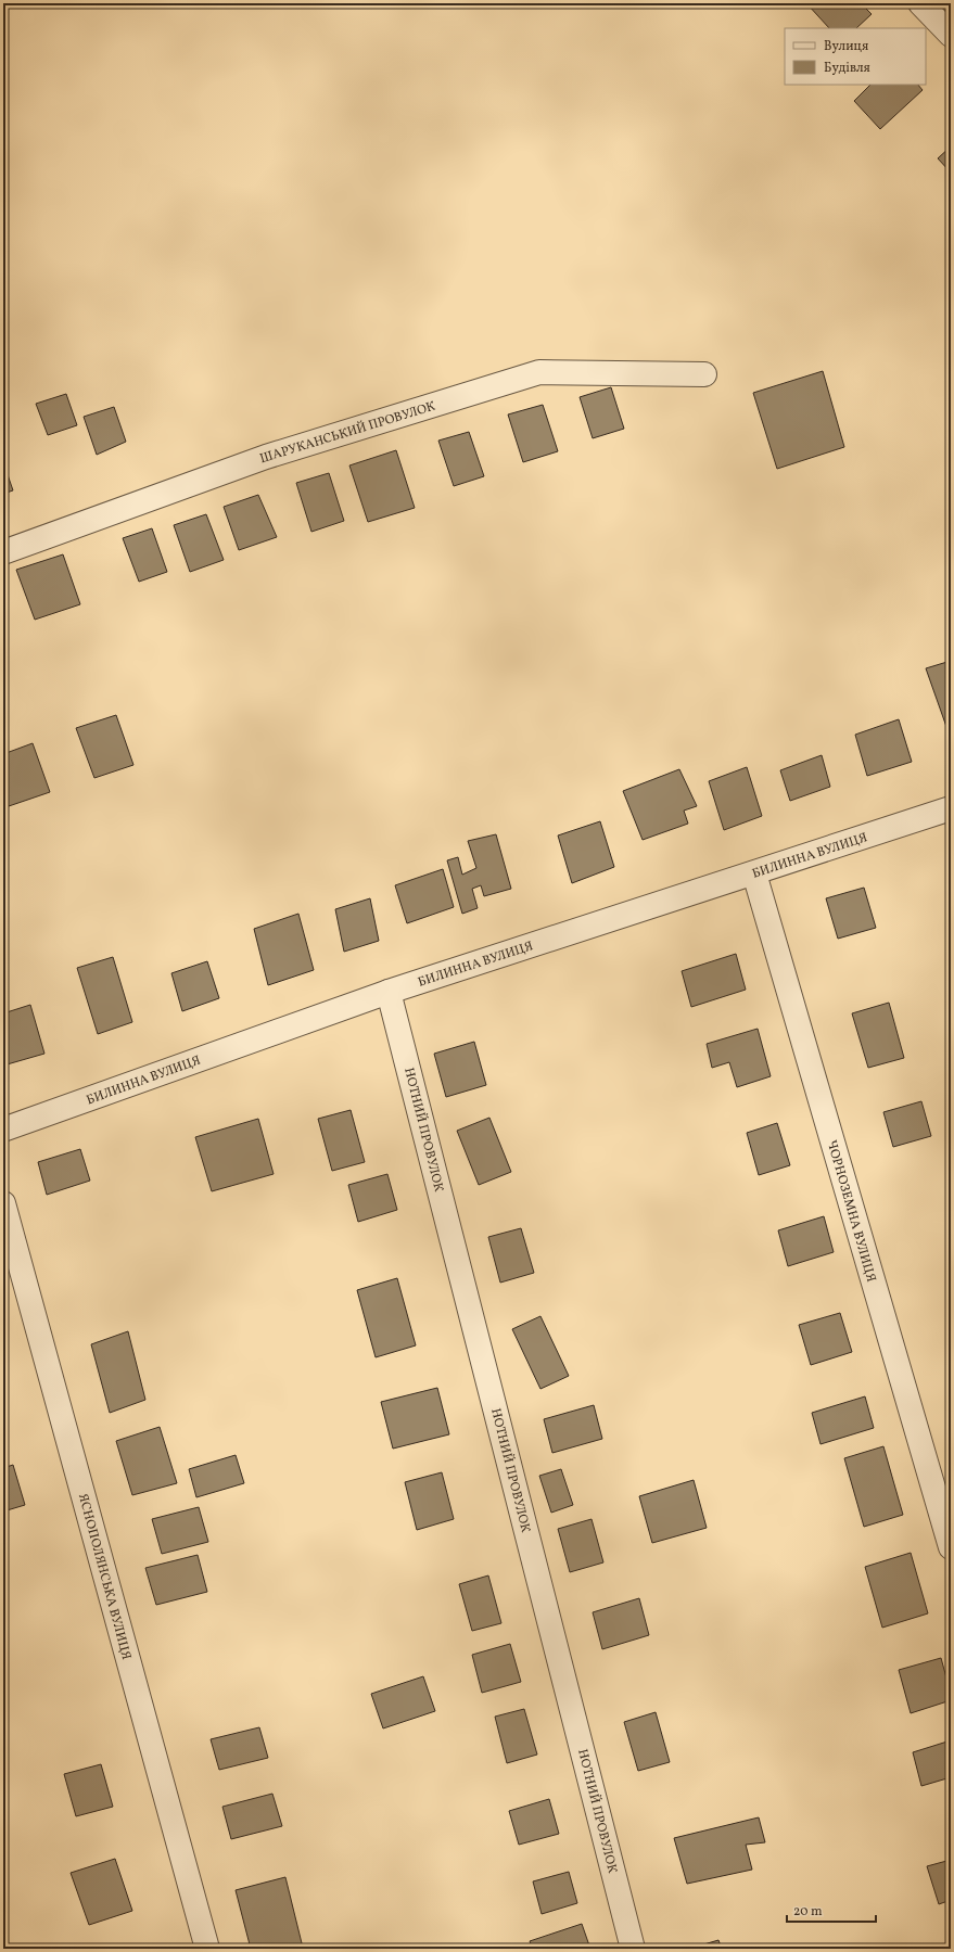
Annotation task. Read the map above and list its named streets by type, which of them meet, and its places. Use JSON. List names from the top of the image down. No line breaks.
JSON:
{"streets":{"street":["ШАРУКАНСЬКИЙ ПРОВУЛОК","БИЛИННА ВУЛИЦЯ","НОТНИЙ ПРОВУЛОК","ЧОРНОЗЕМНА ВУЛИЦЯ","ЯСНОПОЛЯНСЬКА ВУЛИЦЯ"]},"crossings":[["БИЛИННА ВУЛИЦЯ","НОТНИЙ ПРОВУЛОК"],["БИЛИННА ВУЛИЦЯ","ЧОРНОЗЕМНА ВУЛИЦЯ"]],"legend":["Вулиця","Будівля"],"scale_bar":"20 m"}
